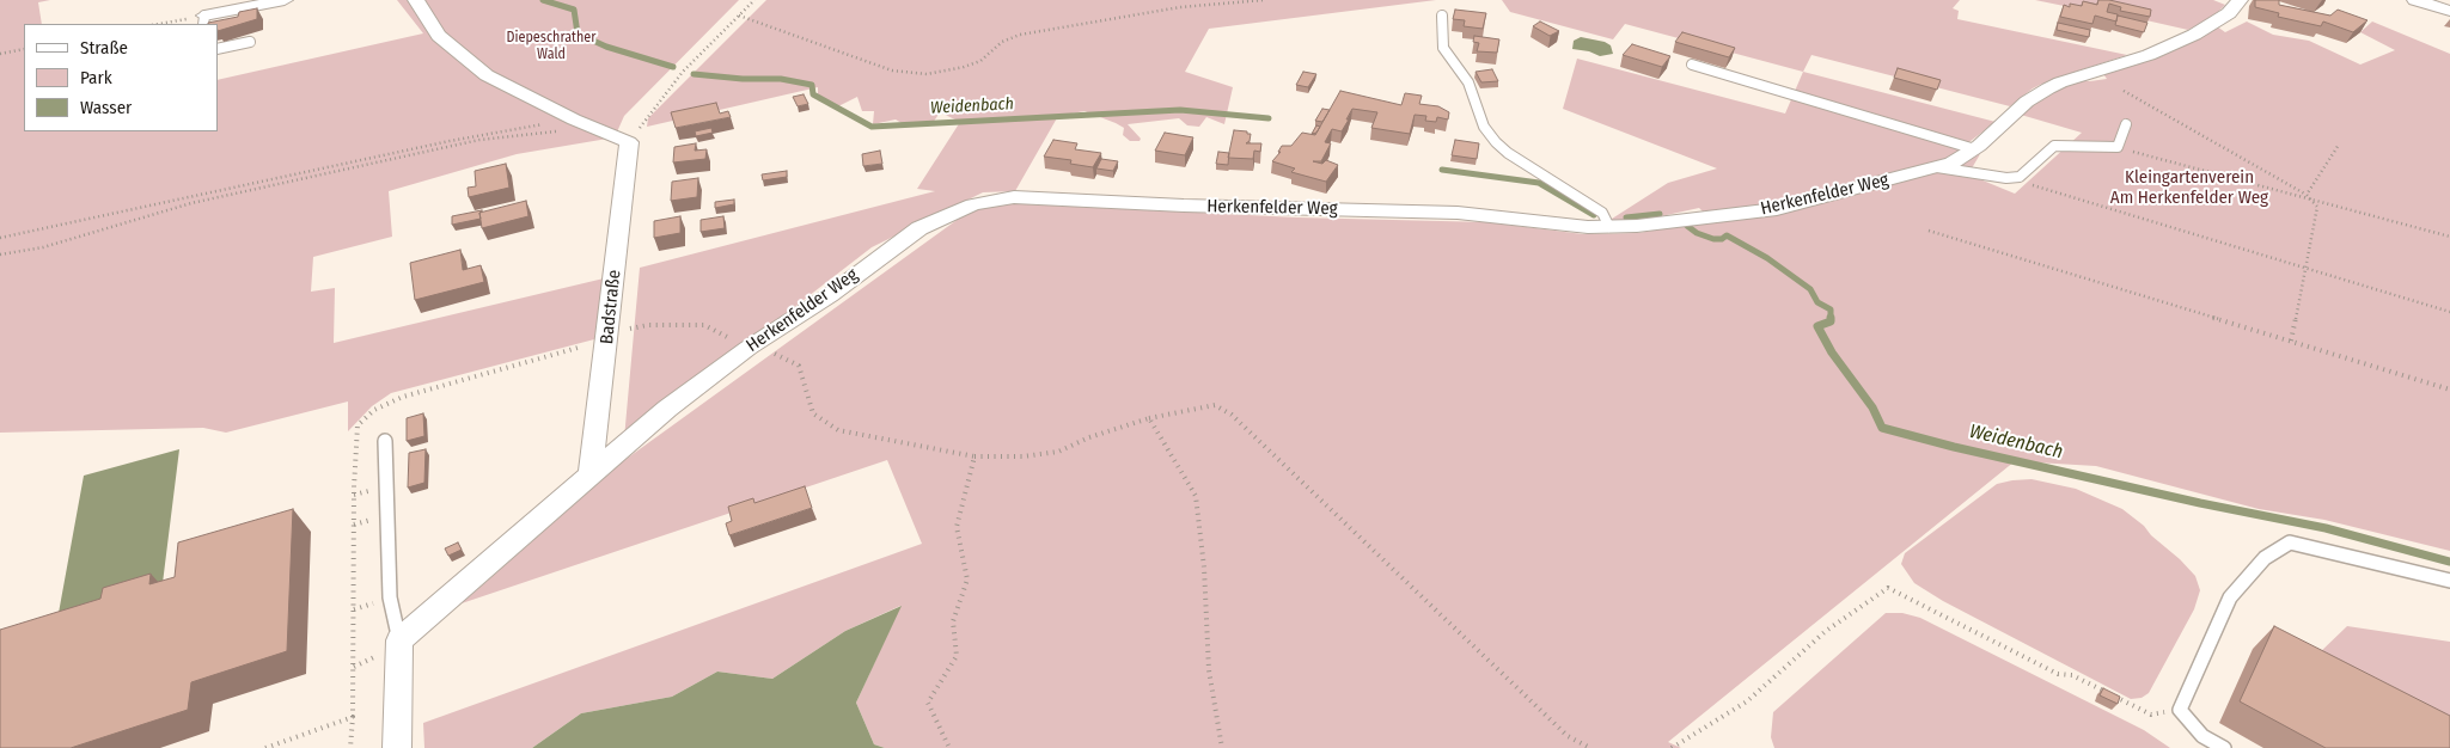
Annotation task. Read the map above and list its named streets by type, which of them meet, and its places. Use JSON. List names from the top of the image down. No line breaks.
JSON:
{"streets":{"street":["Herkenfelder Weg","Badstraße"]},"crossings":[["Herkenfelder Weg","Badstraße"]],"water":["Weidenbach"],"parks":["Diepeschrather Wald","Kleingartenverein Am Herkenfelder Weg"],"legend":["Straße","Park","Wasser"]}
